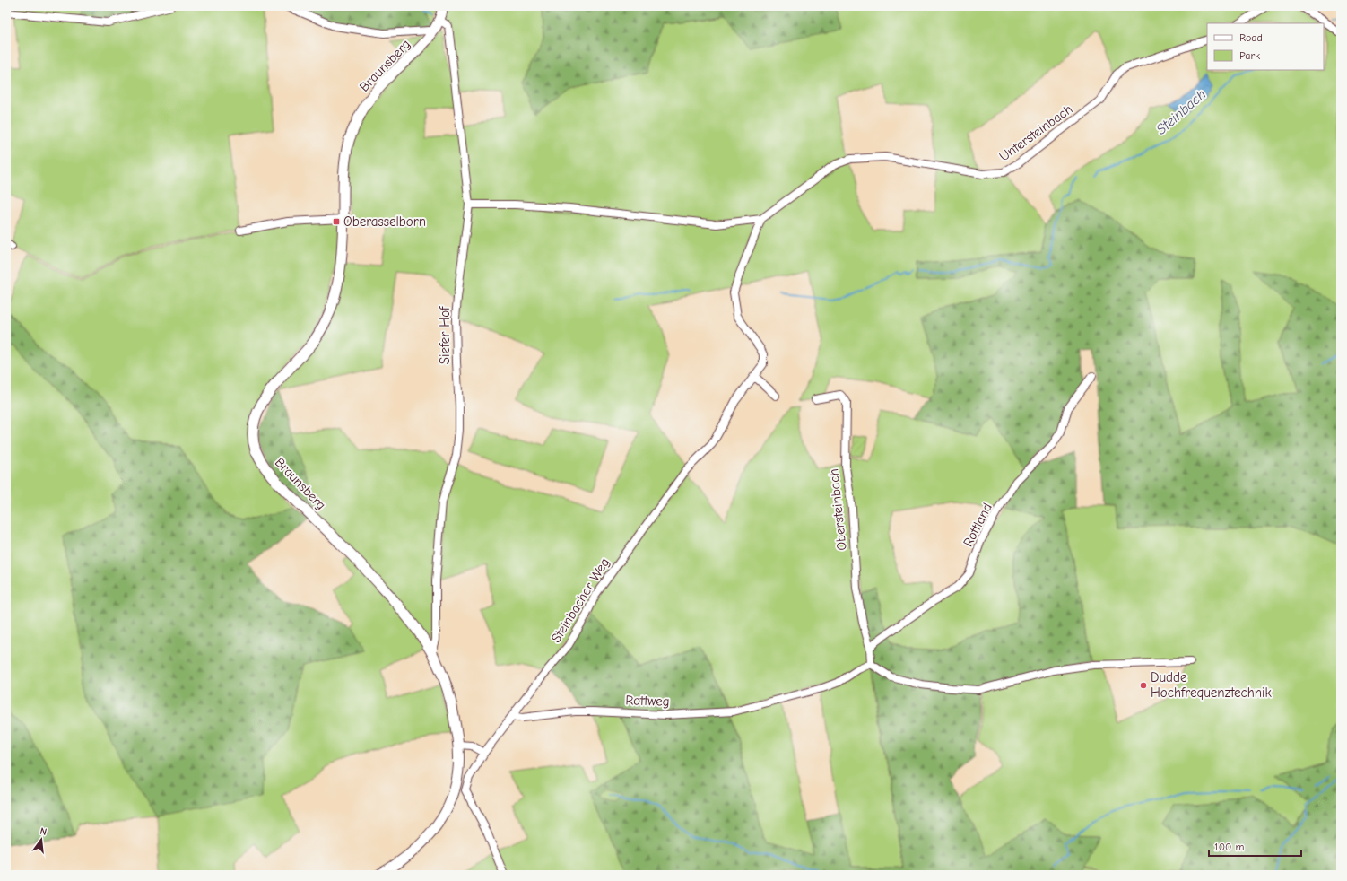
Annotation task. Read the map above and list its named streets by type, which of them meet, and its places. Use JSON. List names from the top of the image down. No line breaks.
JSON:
{"streets":{"main road":["Braunsberg"],"street":["Untersteinbach","Siefer Hof","Obersteinbach","Rottland","Steinbacher Weg","Rottweg"]},"crossings":[["Braunsberg","Siefer Hof"],["Obersteinbach","Rottland"],["Steinbacher Weg","Rottweg"]],"water":["Steinbach"],"places":{"transit":["Oberasselborn"],"other":["Dudde Hochfrequenztechnik"]},"legend":["Road","Park"],"scale_bar":"100 m","north":"top"}
